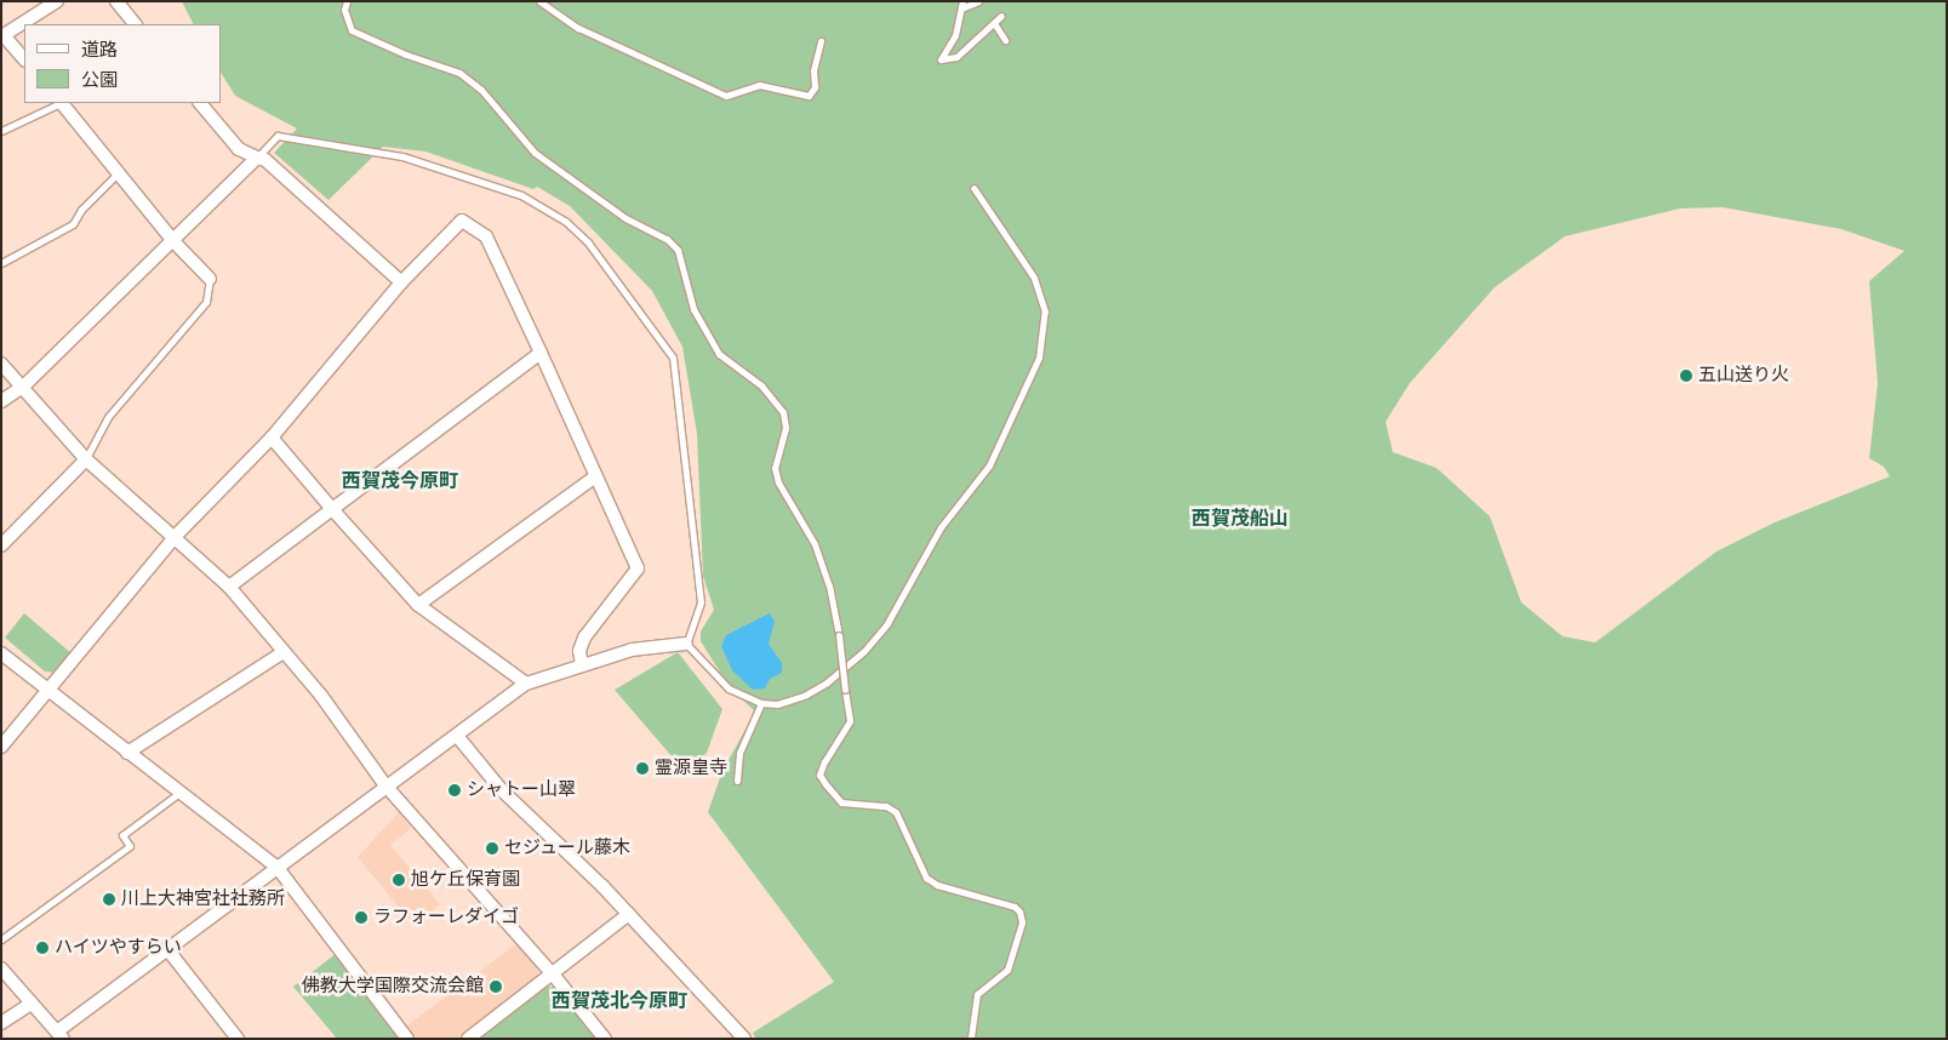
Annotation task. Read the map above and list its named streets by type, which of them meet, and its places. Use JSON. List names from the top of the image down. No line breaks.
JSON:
{"districts":["西賀茂今原町","西賀茂船山","西賀茂北今原町"],"places":["五山送り火","霊源皇寺","シャトー山翠","セジュール藤木","旭ケ丘保育園","川上大神宮社社務所","ラフォーレダイゴ","ハイツやすらい","佛教大学国際交流会館"],"legend":["道路","公園"]}
